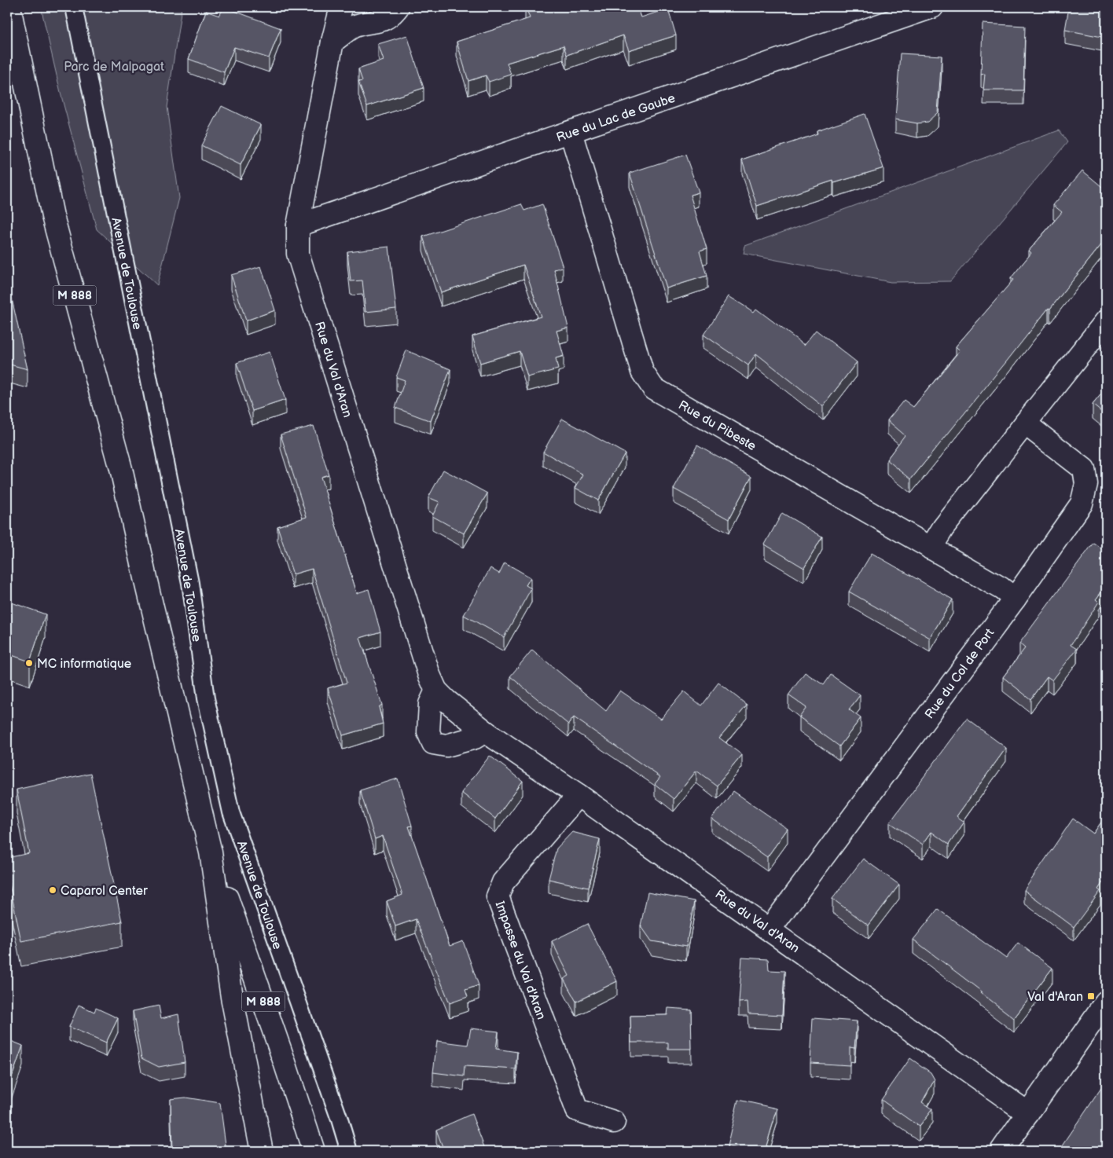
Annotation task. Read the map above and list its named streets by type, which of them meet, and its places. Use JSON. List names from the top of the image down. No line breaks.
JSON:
{"streets":{"street":["Rue du Lac de Gaube","M 888","Rue du Val d'Aran","Rue du Pibeste","Rue du Col de Port","Impasse du Val d'Aran"],"lane":["Avenue de Toulouse"]},"crossings":[["Rue du Lac de Gaube","Rue du Val d'Aran"],["Rue du Lac de Gaube","Rue du Pibeste"],["Rue du Val d'Aran","Rue du Col de Port"],["Rue du Val d'Aran","Impasse du Val d'Aran"],["Rue du Pibeste","Rue du Col de Port"]],"parks":["Parc de Malpagat"],"places":{"other":["MC informatique","Caparol Center"],"transit":["Val d'Aran"]}}
